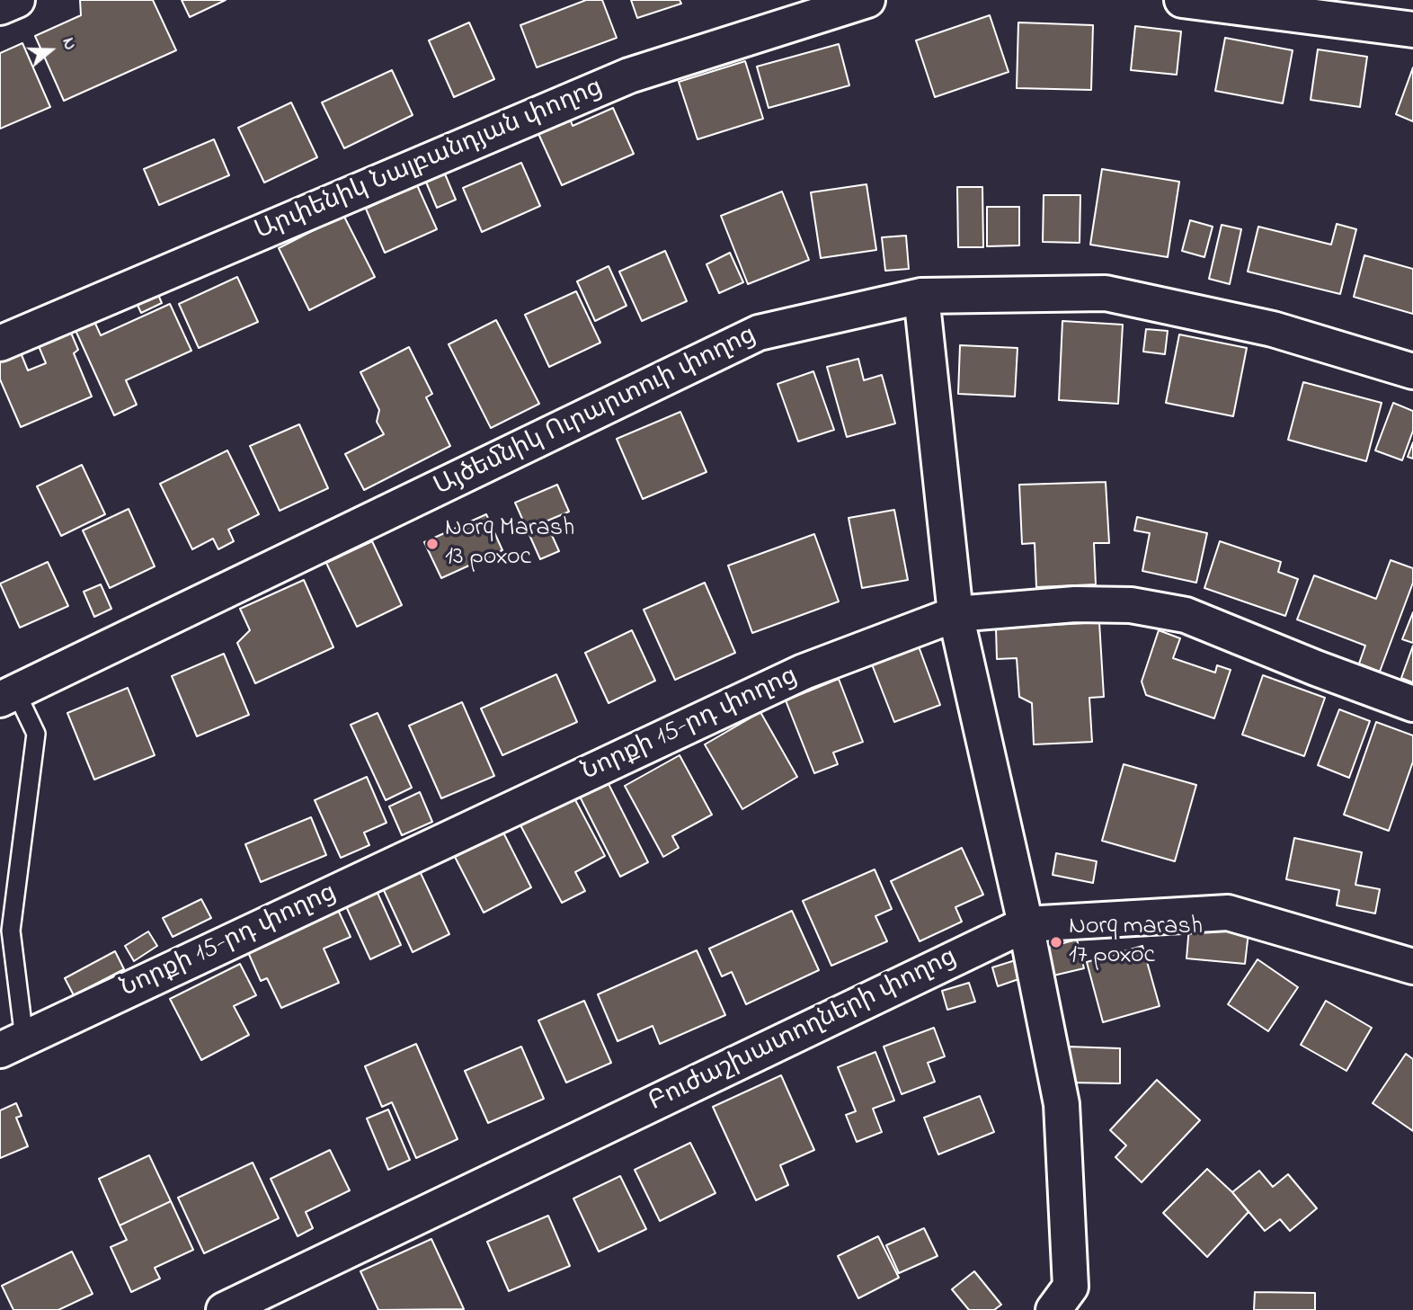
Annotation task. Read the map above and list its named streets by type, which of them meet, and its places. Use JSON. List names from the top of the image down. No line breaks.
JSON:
{"streets":{"street":["Արփենիկ Նալբանդյան փողոց","Այծեմնիկ Ուրարտուի փողոց","Նորքի 15-րդ փողոց","Բուժաշխատողների փողոց"]},"places":["Norq Marash 13 poxoc","Norq marash 17 poxoc"],"north":"right"}
